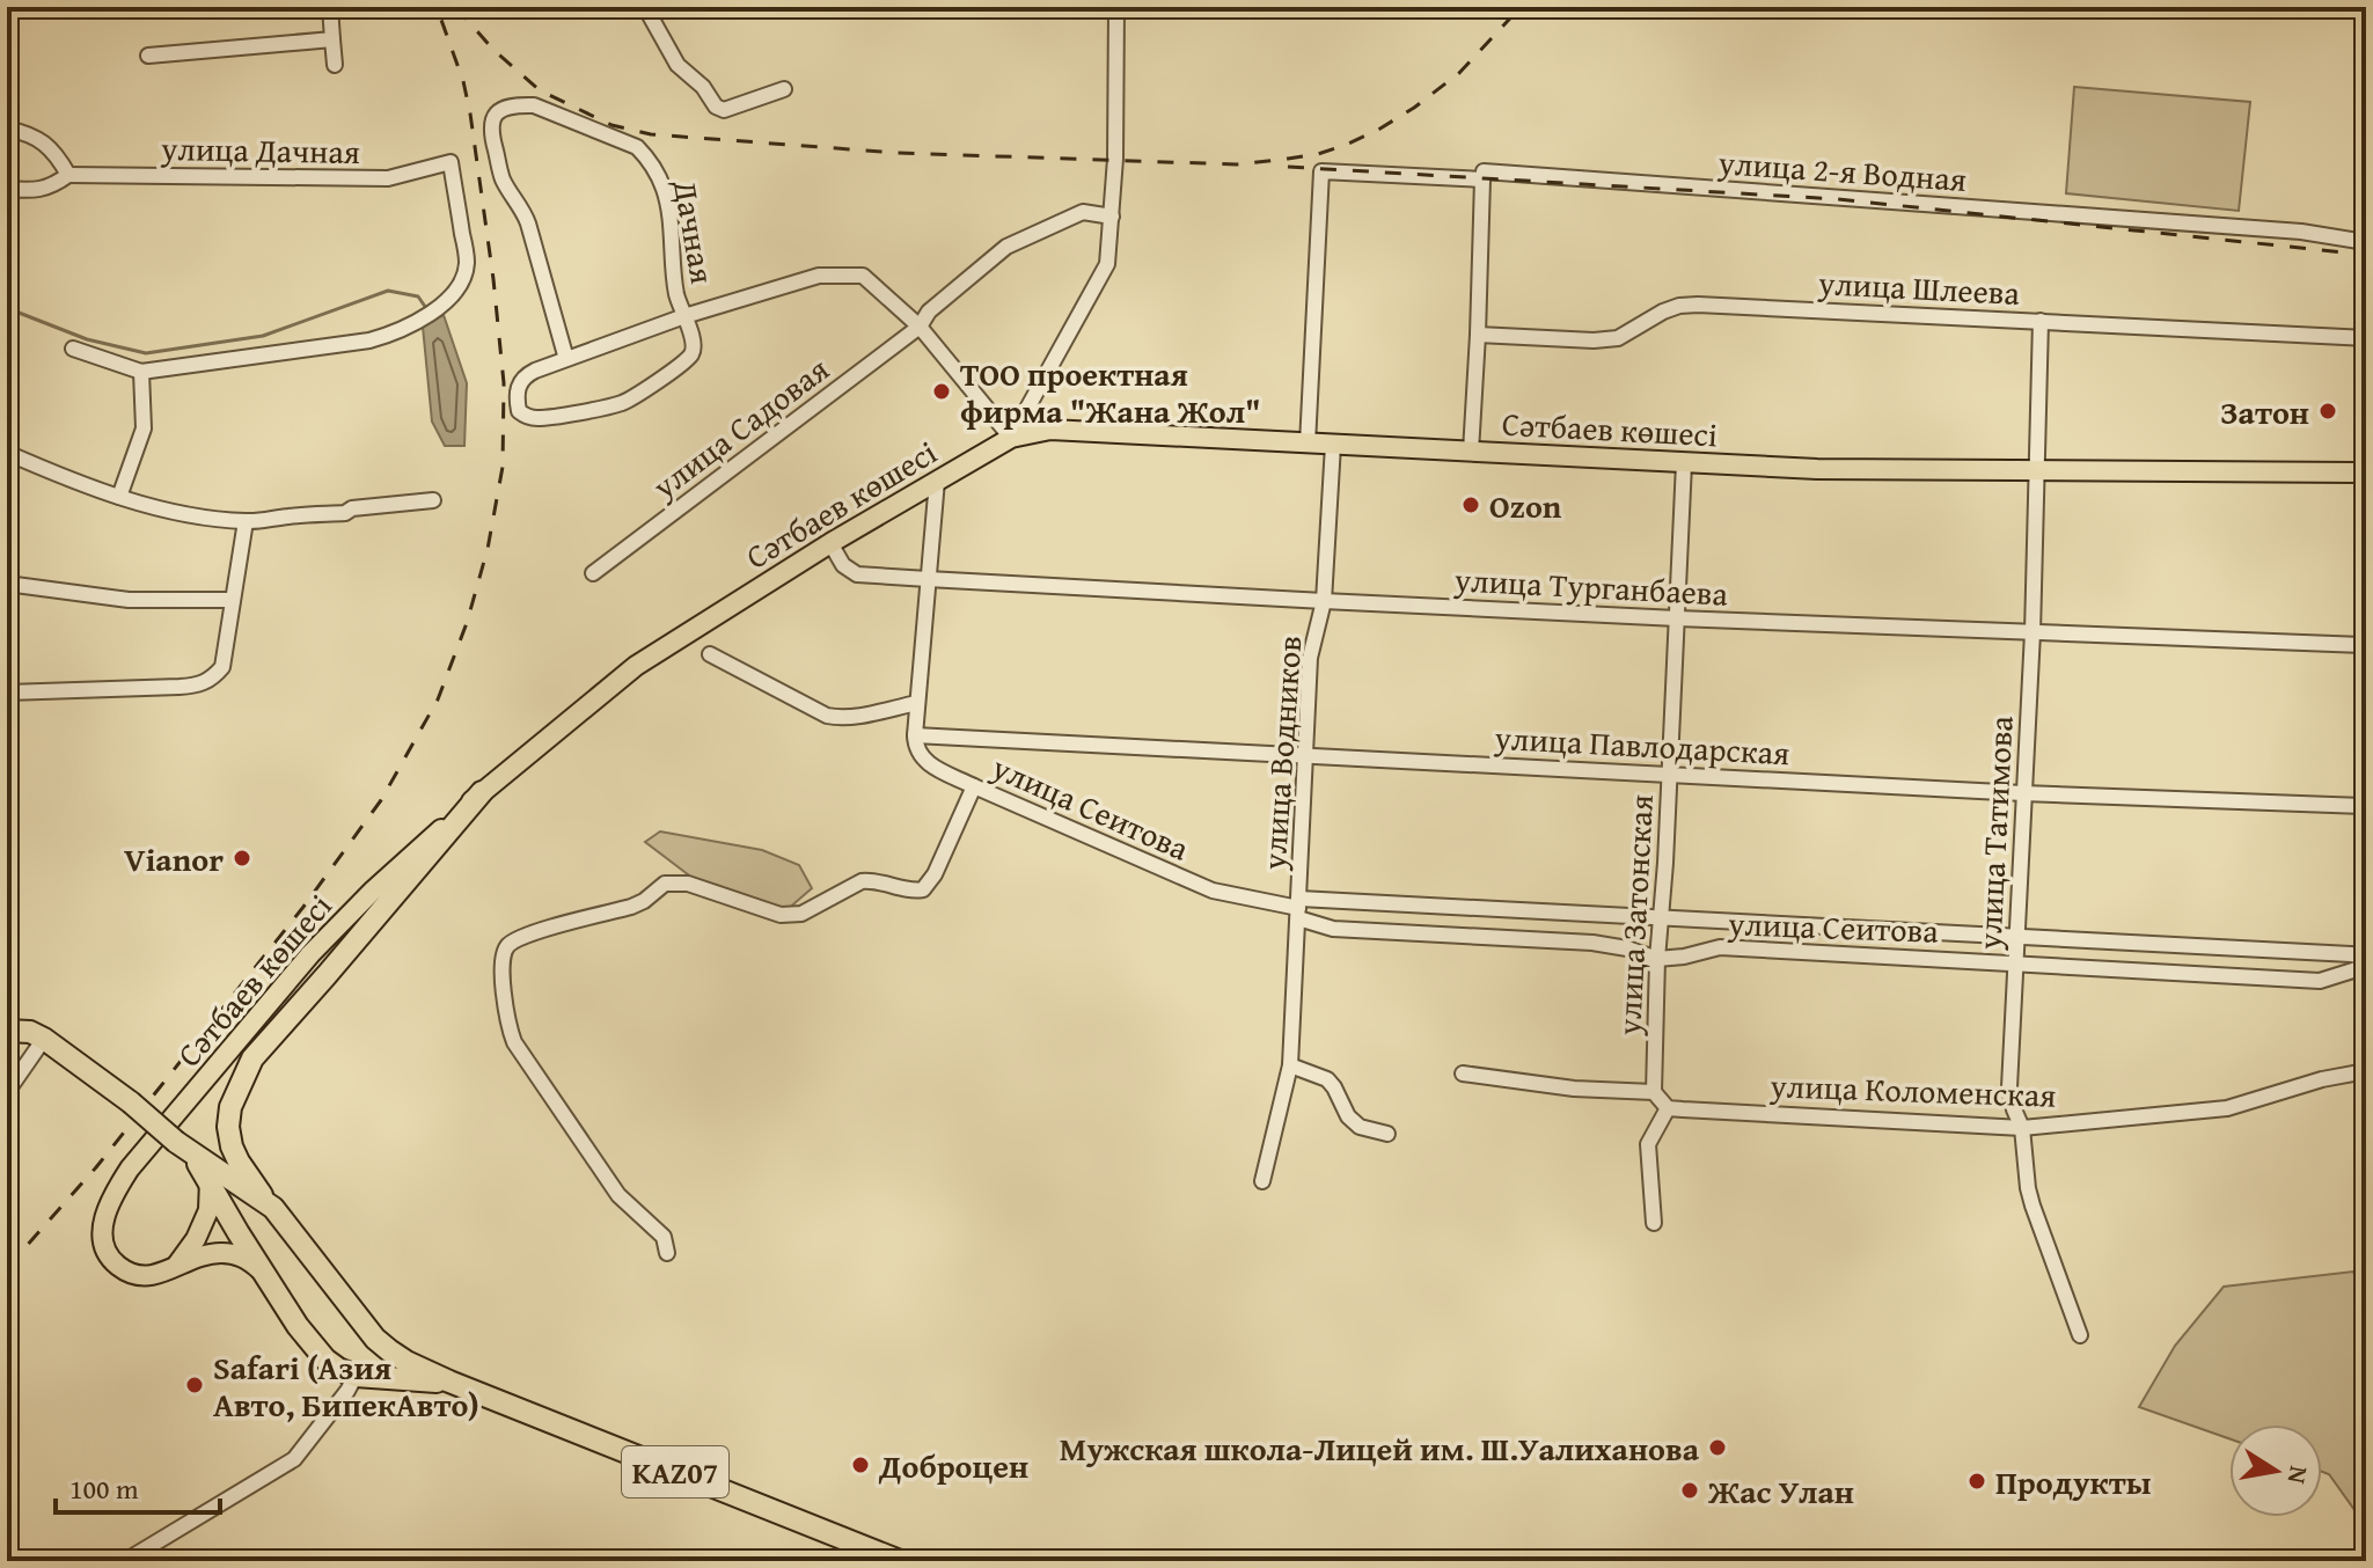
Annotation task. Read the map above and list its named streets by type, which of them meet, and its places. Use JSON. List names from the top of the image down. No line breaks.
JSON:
{"streets":{"highway":["KAZ07"],"main road":["Сәтбаев көшесі"],"street":["улица Дачная","улица 2-я Водная","Дачная","улица Шлеева","улица Садовая","улица Турганбаева","улица Павлодарская","улица Водников","улица Сеитова","улица Татимова","улица Затонская","улица Коломенская"]},"crossings":[["улица 2-я Водная","Сәтбаев көшесі"],["улица Шлеева","улица Татимова"],["Сәтбаев көшесі","улица Турганбаева"],["Сәтбаев көшесі","улица Водников"],["Сәтбаев көшесі","улица Татимова"],["Сәтбаев көшесі","улица Затонская"],["Сәтбаев көшесі","KAZ07"],["улица Турганбаева","улица Водников"],["улица Турганбаева","улица Татимова"],["улица Турганбаева","улица Затонская"],["улица Павлодарская","улица Водников"],["улица Павлодарская","улица Сеитова"],["улица Павлодарская","улица Татимова"],["улица Павлодарская","улица Затонская"],["улица Водников","улица Сеитова"],["улица Сеитова","улица Татимова"],["улица Сеитова","улица Затонская"],["улица Татимова","улица Коломенская"]],"places":["ТОО проектная фирма \"Жана Жол\"","Затон","Ozon","Vianor","Safari (Азия Авто, БипекАвто)","Мужская школа-Лицей им. Ш.Уалиханова","Доброцен","Продукты","Жас Улан"],"scale_bar":"100 m","north":"right"}
